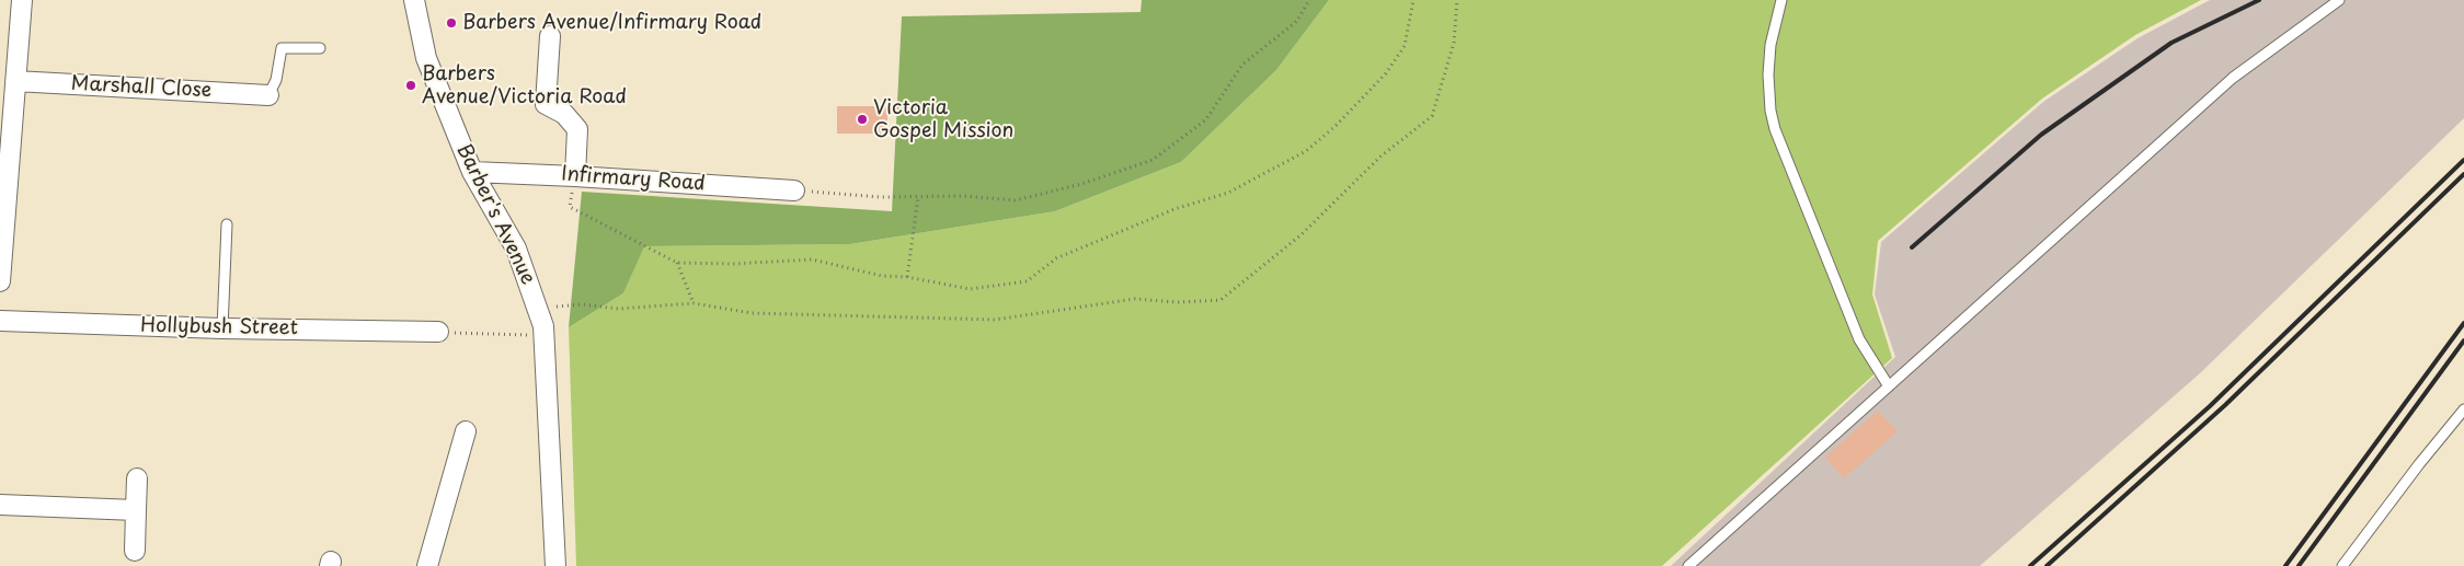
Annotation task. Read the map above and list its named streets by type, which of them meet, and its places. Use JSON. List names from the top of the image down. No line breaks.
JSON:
{"streets":{"street":["Marshall Close","Infirmary Road","Barber's Avenue","Hollybush Street"]},"crossings":[["Infirmary Road","Barber's Avenue"]],"places":["Barbers Avenue/Infirmary Road","Barbers Avenue/Victoria Road","Victoria Gospel Mission"]}
